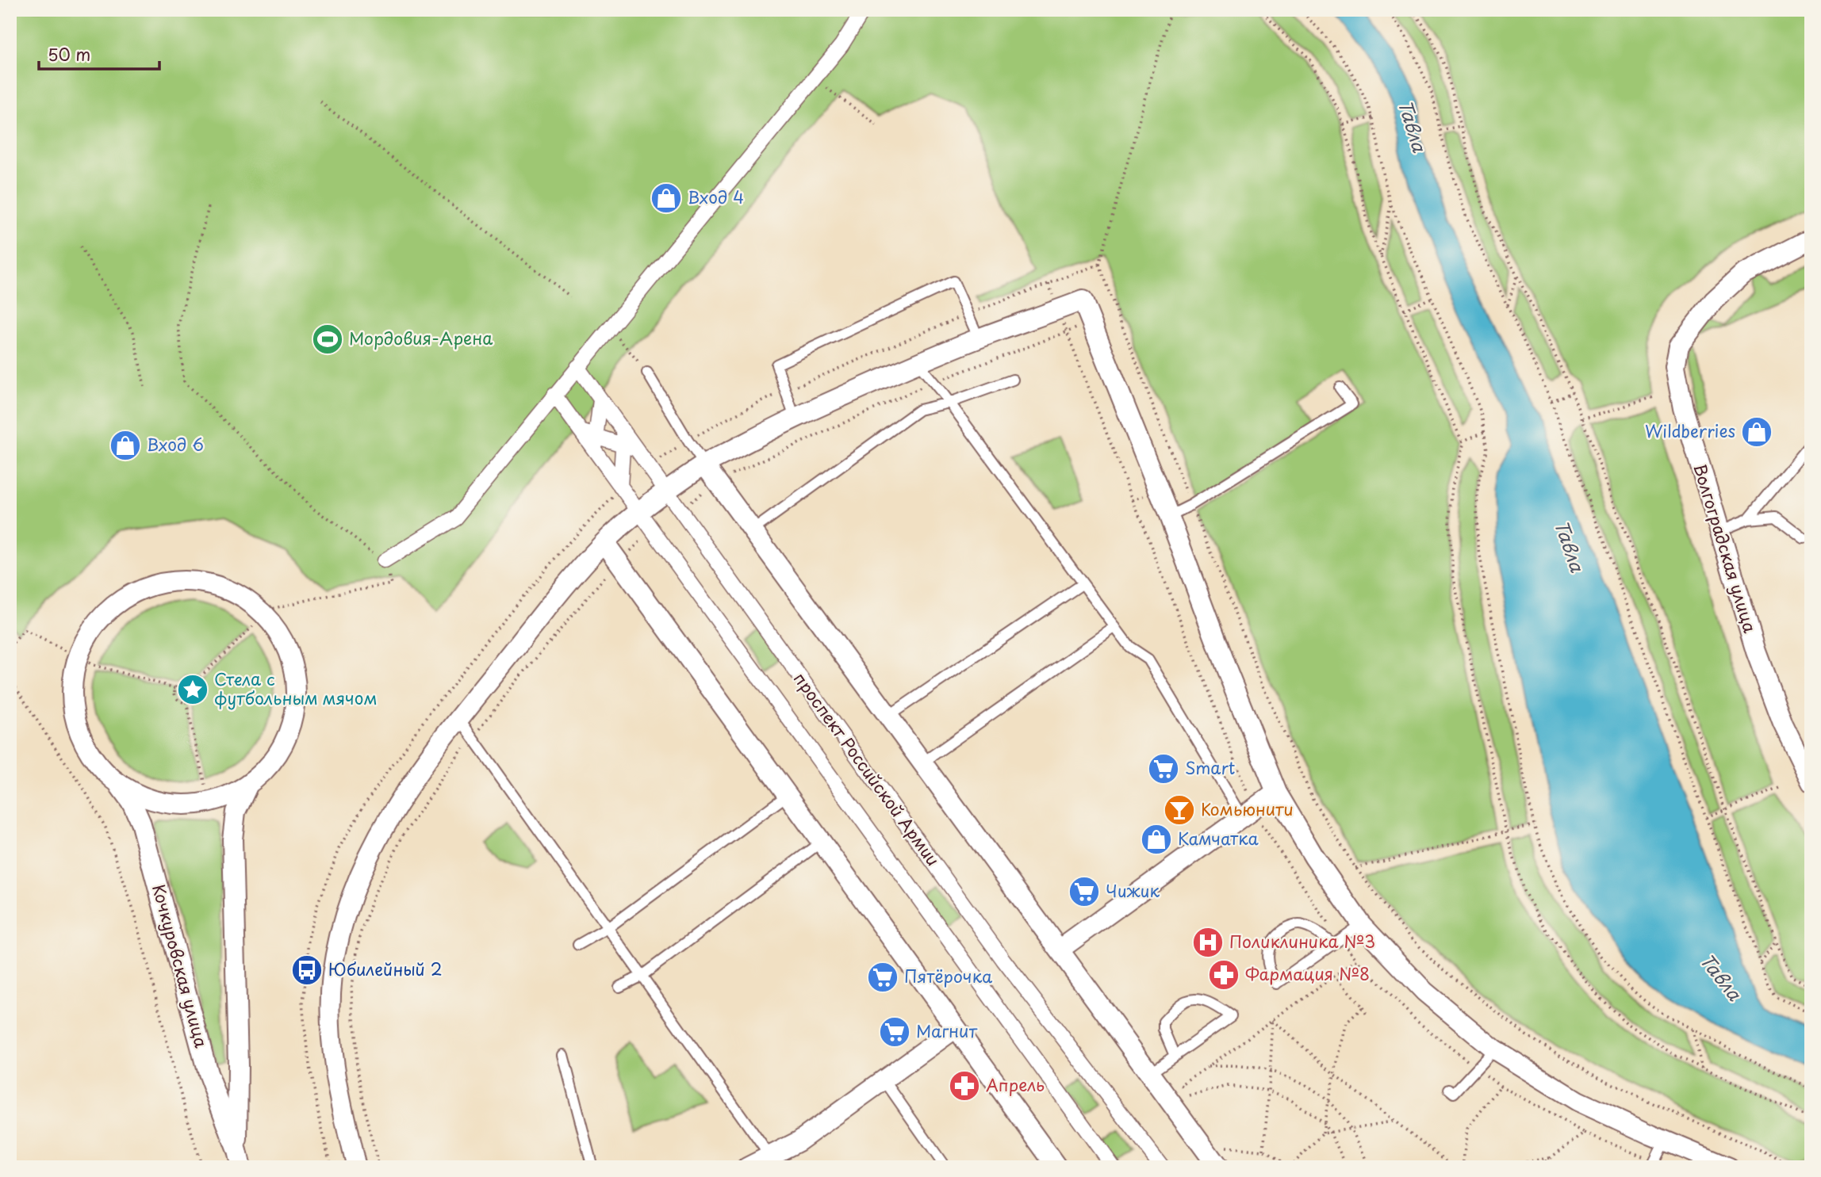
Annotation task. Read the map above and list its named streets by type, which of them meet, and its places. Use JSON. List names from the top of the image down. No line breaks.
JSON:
{"streets":{"street":["Волгоградская улица","проспект Российской Армии","Кочкуровская улица"]},"water":["Тавла"],"places":{"shop":["Вход 4","Wildberries","Вход 6","Камчатка"],"sports":["Мордовия-Арена"],"place":["Стела с футбольным мячом"],"supermarket":["Smart","Чижик","Пятёрочка","Магнит"],"bar":["Комьюнити"],"hospital":["Поликлиника №3"],"bus stop":["Юбилейный 2"],"pharmacy":["Фармация №8","Апрель"]},"scale_bar":"50 m"}
